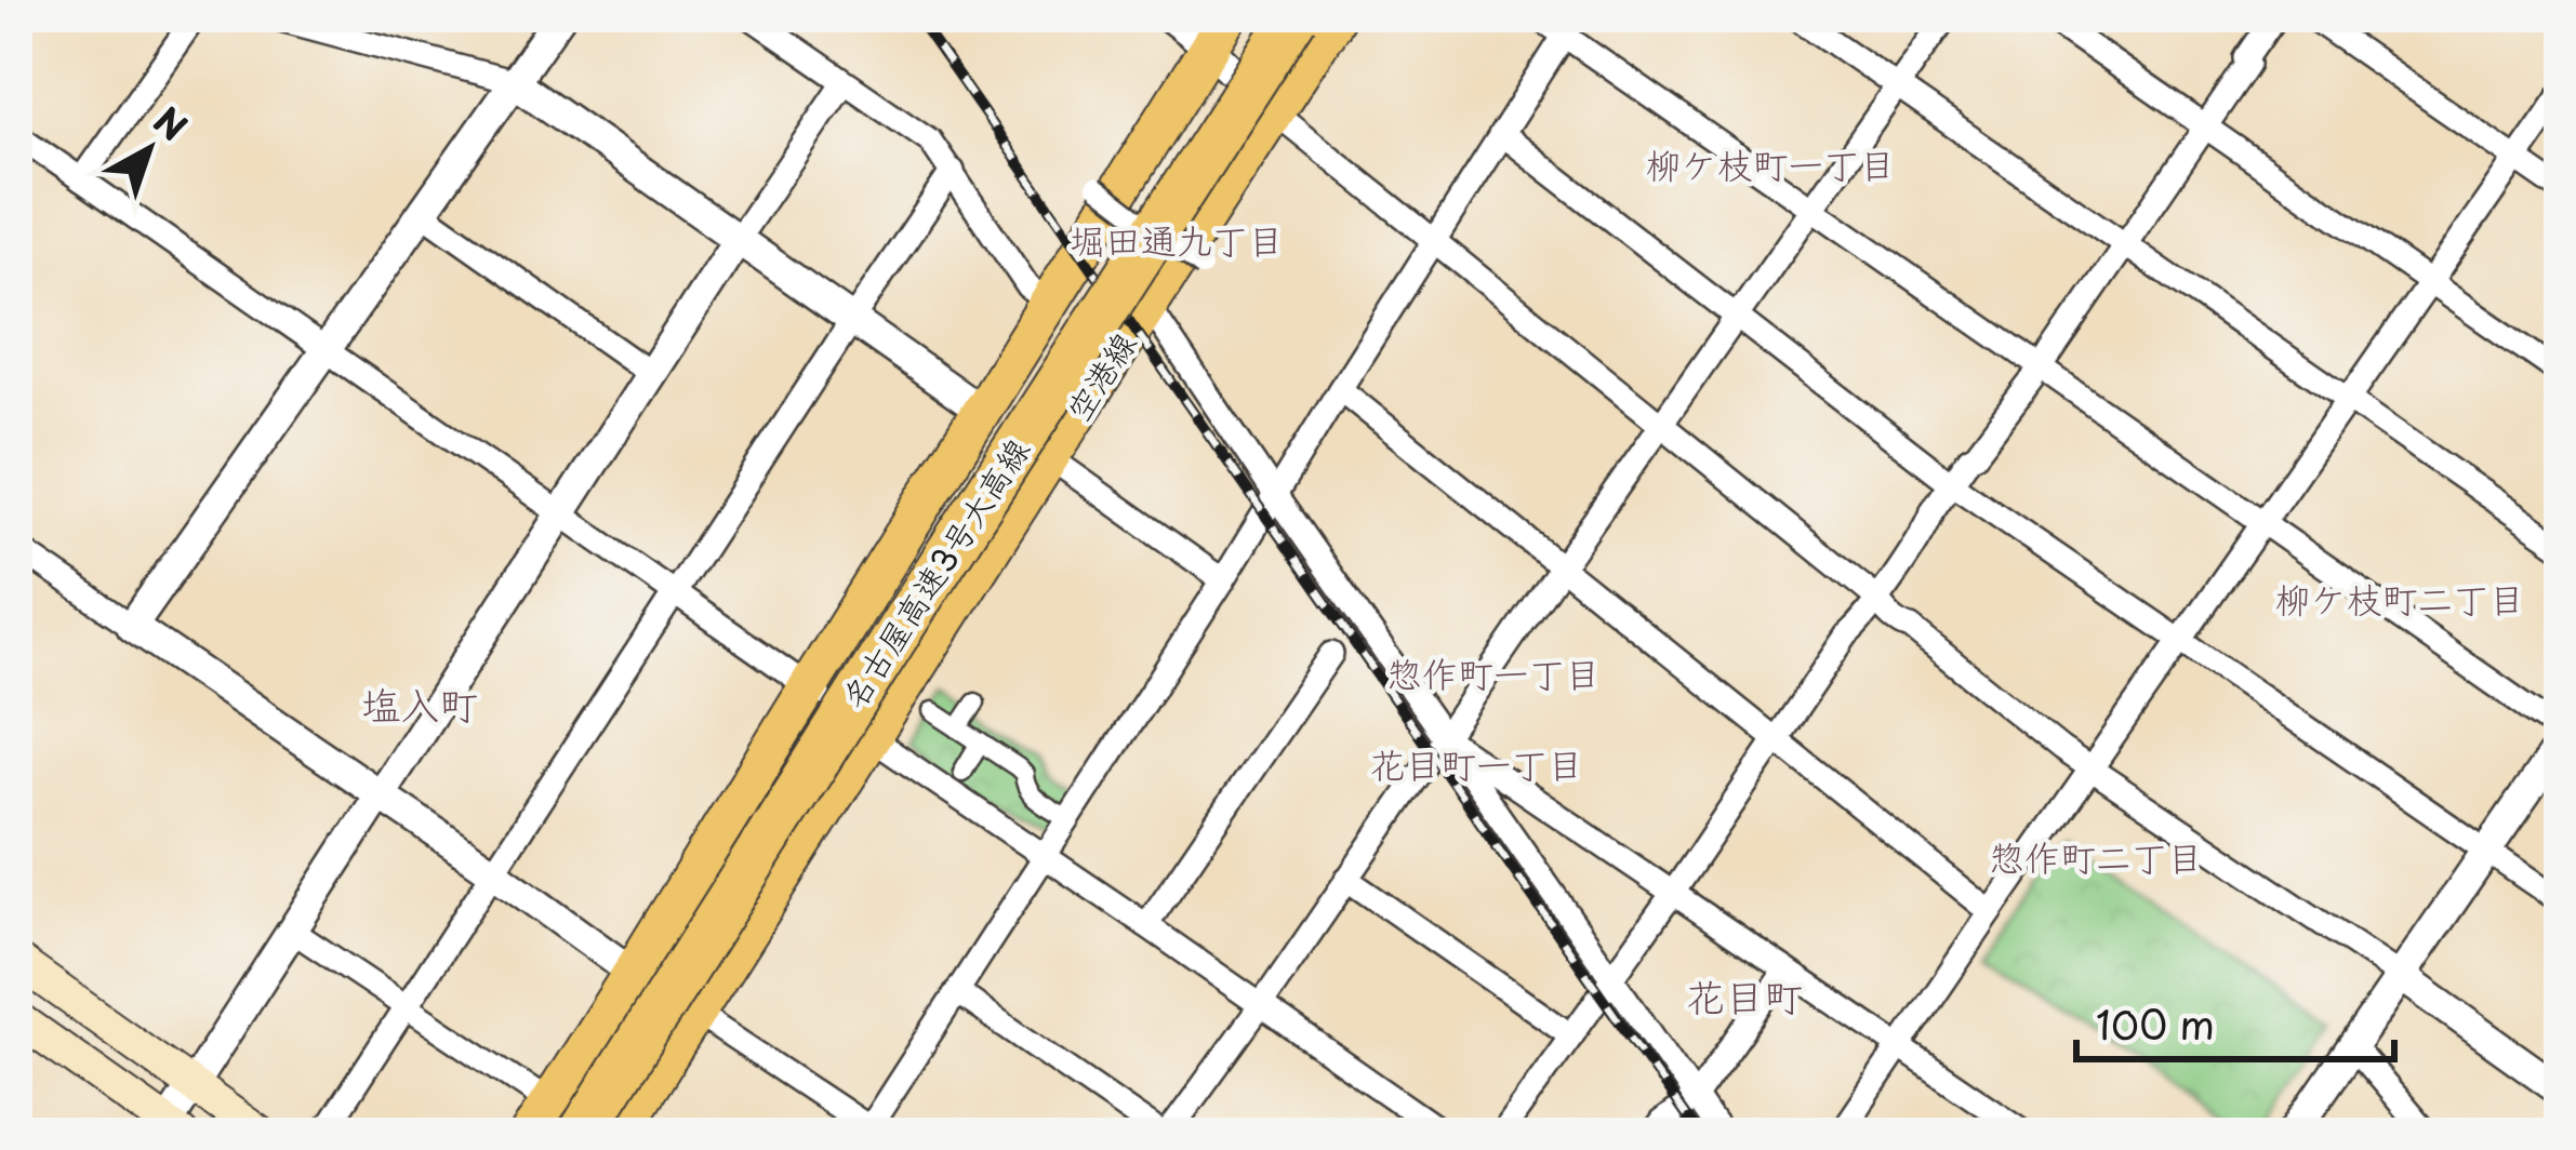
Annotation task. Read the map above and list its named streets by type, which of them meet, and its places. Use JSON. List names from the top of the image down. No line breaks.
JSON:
{"streets":{"highway":["名古屋高速3号大高線"],"main road":["空港線"]},"districts":["柳ケ枝町一丁目","堀田通九丁目","柳ケ枝町二丁目","惣作町一丁目","塩入町","花目町一丁目","惣作町二丁目","花目町"],"scale_bar":"100 m","north":"top right"}
